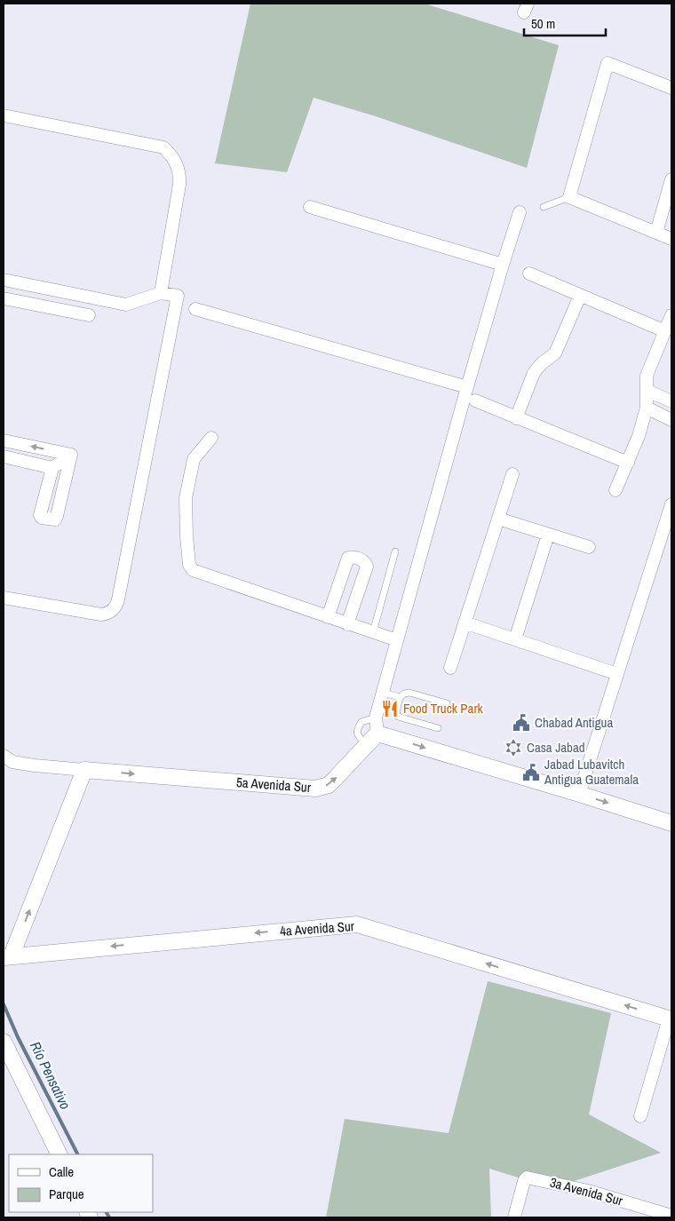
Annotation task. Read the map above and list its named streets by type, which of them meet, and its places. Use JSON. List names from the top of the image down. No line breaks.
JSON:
{"streets":{"street":["5a Avenida Sur","4a Avenida Sur","3a Avenida Sur"]},"one_way":["5a Avenida Sur","4a Avenida Sur"],"water":["Río Pensativo"],"places":{"restaurant":["Food Truck Park"],"public building":["Chabad Antigua","Jabad Lubavitch Antigua Guatemala"],"synagogue":["Casa Jabad"]},"legend":["Calle","Parque"],"scale_bar":"50 m"}
